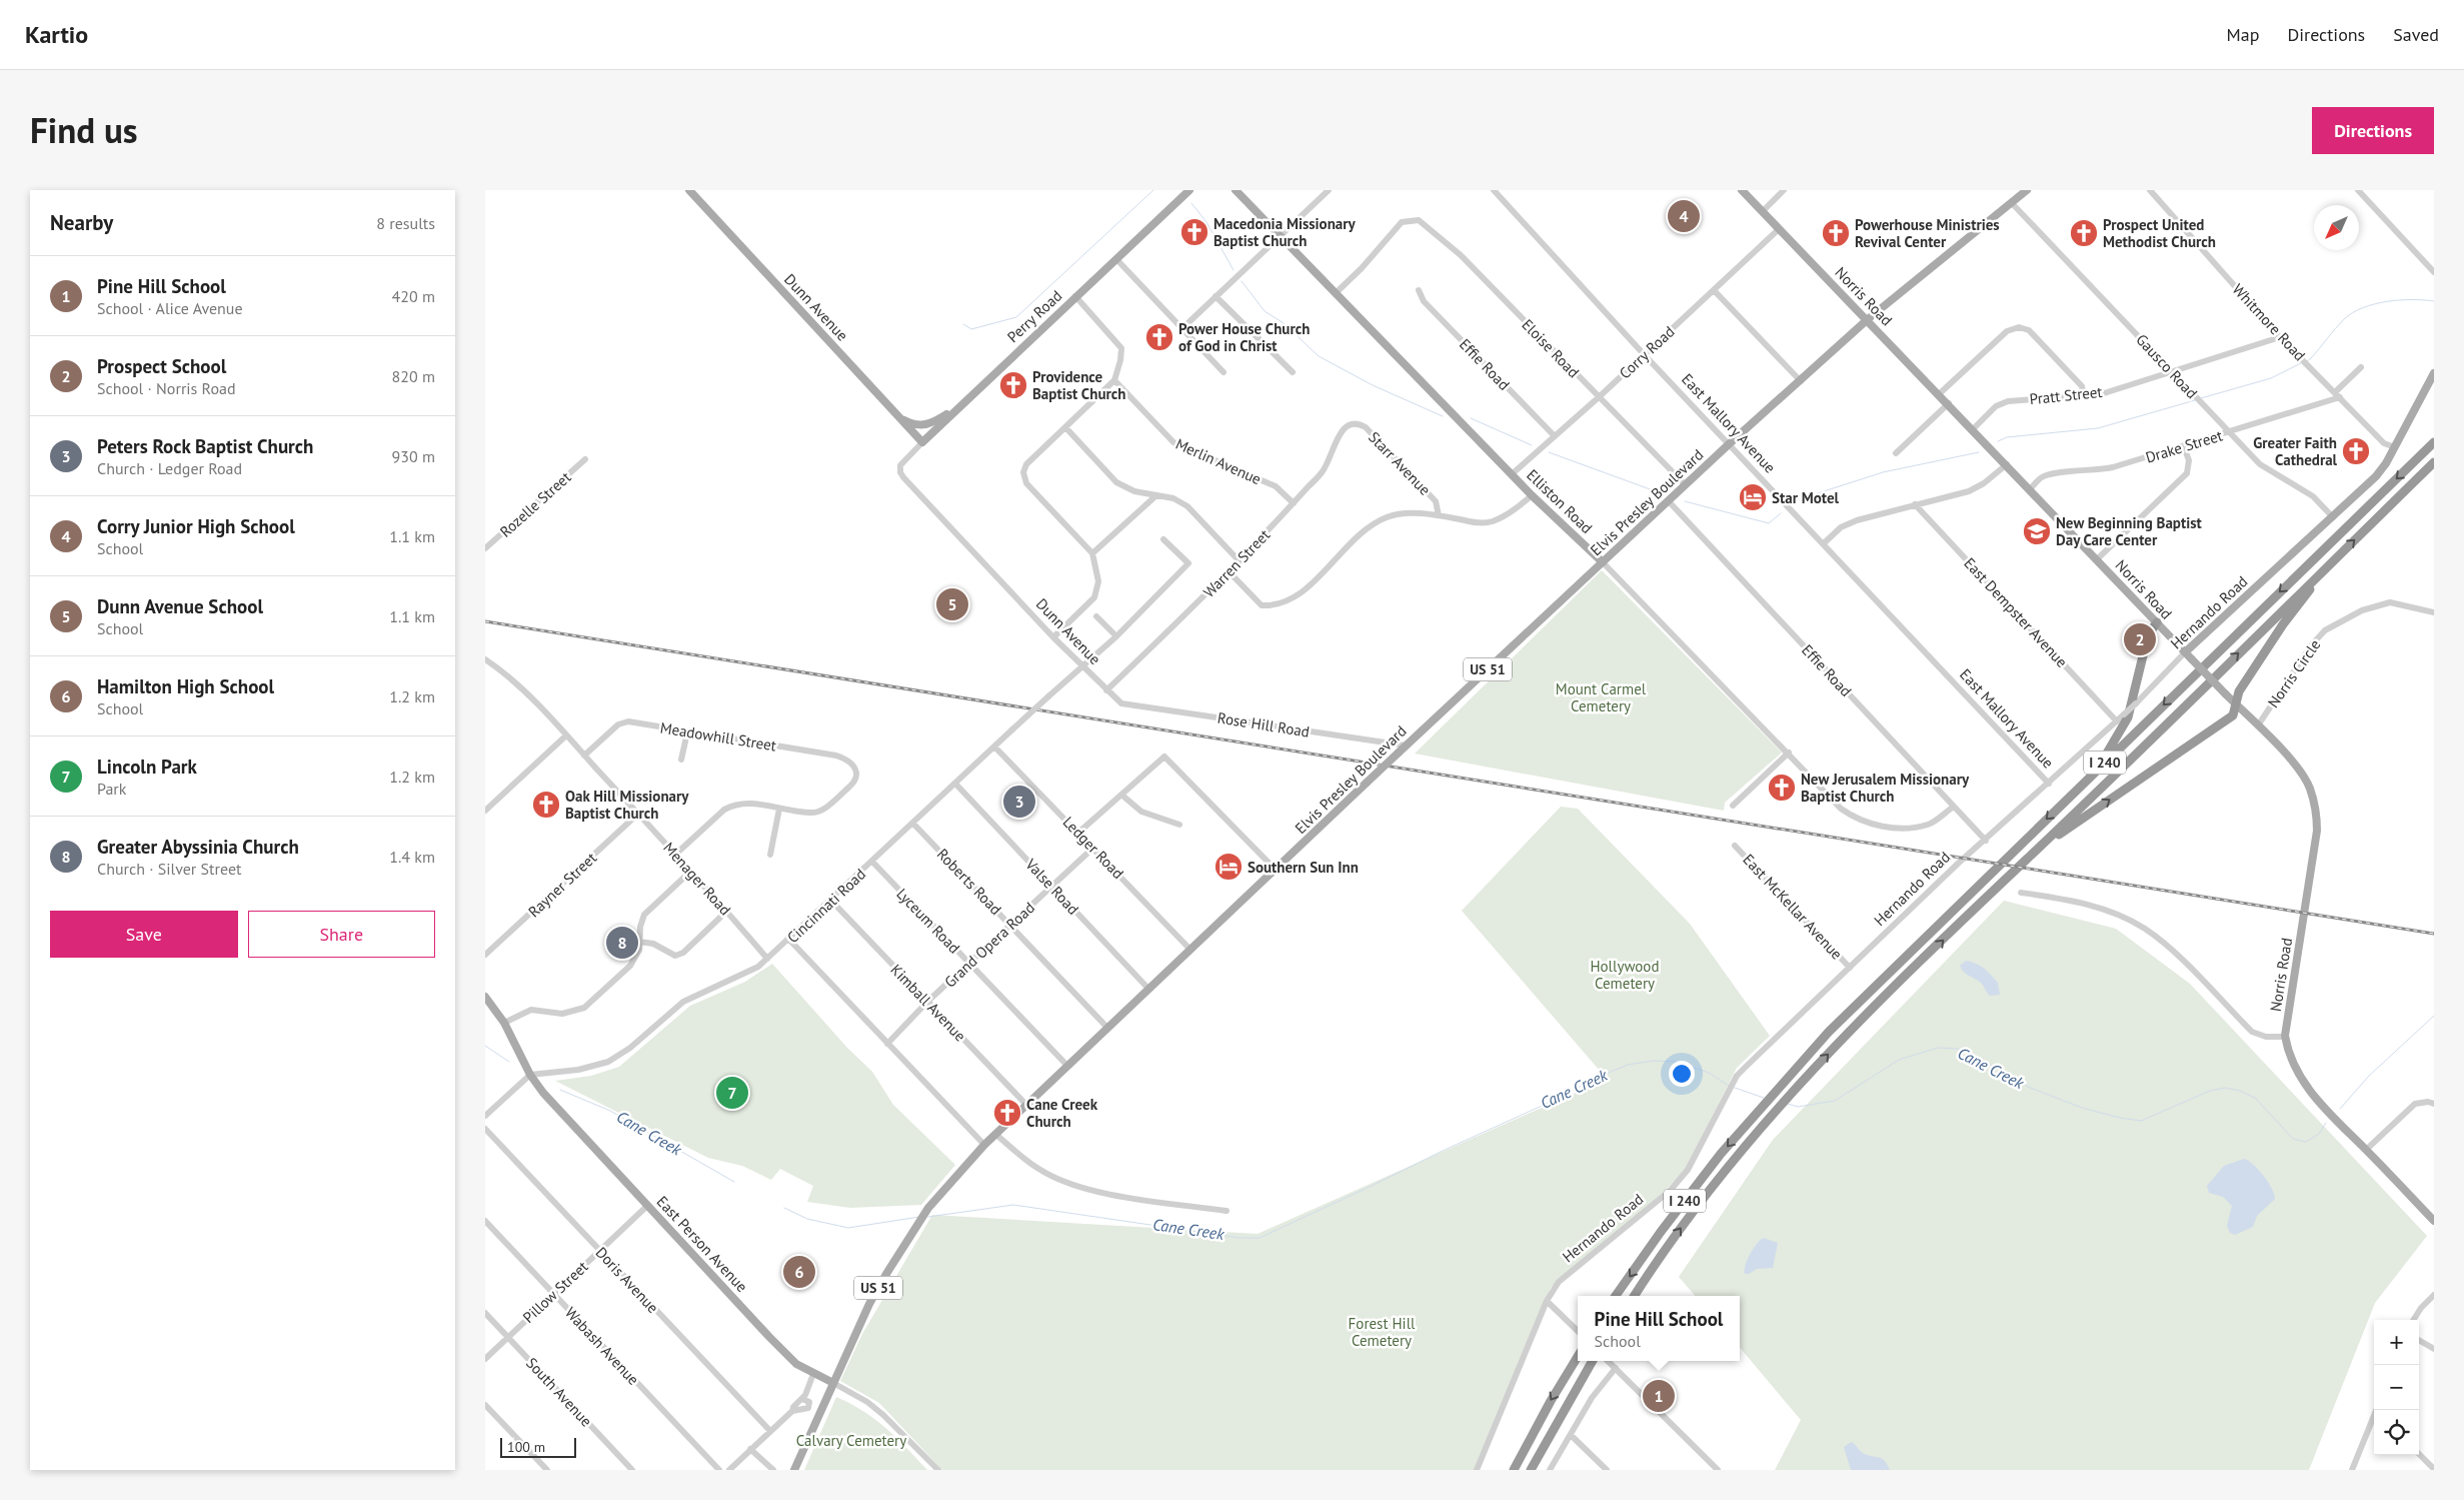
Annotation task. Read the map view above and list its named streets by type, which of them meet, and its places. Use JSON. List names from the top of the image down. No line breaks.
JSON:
{"streets":{"highway":["I 240"],"main road":["Norris Road","Dunn Avenue","Perry Road","Elliston Road","Elvis Presley Boulevard","Hernando Road","US 51","East Person Avenue"],"street":["Whitmore Road","Eloise Road","Corry Road","Effie Road","Gausco Road","Pratt Street","East Mallory Avenue","Drake Street","Merlin Avenue","Starr Avenue","Rozelle Street","Warren Street","East Dempster Avenue","Norris Circle","Rose Hill Road","Meadowhill Street","Ledger Road","Menager Road","Roberts Road","Rayner Street","Valse Road","Cincinnati Road","East McKellar Avenue","Lyceum Road","Grand Opera Road","Kimball Avenue","Doris Avenue","Pillow Street","Wabash Avenue","South Avenue"]},"crossings":[["Norris Road","Corry Road"],["Norris Road","Pratt Street"],["Norris Road","Drake Street"],["Norris Road","Elvis Presley Boulevard"],["Norris Road","Hernando Road"],["Norris Road","Norris Circle"],["Dunn Avenue","Perry Road"],["Dunn Avenue","Warren Street"],["Dunn Avenue","Rose Hill Road"],["Dunn Avenue","Cincinnati Road"],["Whitmore Road","Pratt Street"],["Whitmore Road","Drake Street"],["Whitmore Road","Hernando Road"],["Eloise Road","Corry Road"],["Eloise Road","Elliston Road"],["Eloise Road","Elvis Presley Boulevard"],["Corry Road","Effie Road"],["Corry Road","East Mallory Avenue"],["Corry Road","Elliston Road"],["Effie Road","Elliston Road"],["Effie Road","Elvis Presley Boulevard"],["Effie Road","Hernando Road"],["Gausco Road","Pratt Street"],["Gausco Road","Drake Street"],["Gausco Road","Elvis Presley Boulevard"],["Gausco Road","Hernando Road"],["East Mallory Avenue","Elvis Presley Boulevard"],["East Mallory Avenue","Hernando Road"],["Merlin Avenue","Warren Street"],["Starr Avenue","Warren Street"],["Elliston Road","Elvis Presley Boulevard"],["Elvis Presley Boulevard","Rose Hill Road"],["Elvis Presley Boulevard","Ledger Road"],["Elvis Presley Boulevard","Roberts Road"],["Elvis Presley Boulevard","Valse Road"],["Elvis Presley Boulevard","Lyceum Road"],["Elvis Presley Boulevard","Kimball Avenue"],["Elvis Presley Boulevard","East Person Avenue"],["East Dempster Avenue","Hernando Road"],["Hernando Road","East McKellar Avenue"],["Meadowhill Street","Menager Road"],["Ledger Road","Cincinnati Road"],["Ledger Road","Grand Opera Road"],["Menager Road","Rayner Street"],["Menager Road","Cincinnati Road"],["Roberts Road","Cincinnati Road"],["Roberts Road","Grand Opera Road"],["Valse Road","Cincinnati Road"],["Valse Road","Grand Opera Road"],["Cincinnati Road","Lyceum Road"],["Cincinnati Road","Kimball Avenue"],["Cincinnati Road","East Person Avenue"],["Lyceum Road","Grand Opera Road"],["Grand Opera Road","Kimball Avenue"],["East Person Avenue","Pillow Street"],["Doris Avenue","Pillow Street"],["Pillow Street","Wabash Avenue"],["Pillow Street","South Avenue"]],"water":["Cane Creek"],"parks":["Mount Carmel Cemetery","Hollywood Cemetery","Forest Hill Cemetery","Calvary Cemetery"],"places":{"church":["Macedonia Missionary Baptist Church","Powerhouse Ministries Revival Center","Prospect United Methodist Church","Power House Church of God in Christ","Providence Baptist Church","Greater Faith Cathedral","New Jerusalem Missionary Baptist Church","Oak Hill Missionary Baptist Church","Cane Creek Church"],"hotel":["Star Motel","Southern Sun Inn"],"school or university":["New Beginning Baptist Day Care Center"]},"scale_bar":"100 m","north":"bottom left","page":{"header":"Kartio","nav":["Map","Directions","Saved"],"title":"Find us","buttons":["Directions",["Save","Share"]],"heading":["Nearby","8 results"],"pins":["4","5","2","3","8","7","6","1"],"list":[{"mark":"1","name":"Pine Hill School","note":"School · Alice Avenue","value":"420 m"},{"mark":"2","name":"Prospect School","note":"School · Norris Road","value":"820 m"},{"mark":"3","name":"Peters Rock Baptist Church","note":"Church · Ledger Road","value":"930 m"},{"mark":"4","name":"Corry Junior High School","note":"School","value":"1.1 km"},{"mark":"5","name":"Dunn Avenue School","note":"School","value":"1.1 km"},{"mark":"6","name":"Hamilton High School","note":"School","value":"1.2 km"},{"mark":"7","name":"Lincoln Park","note":"Park","value":"1.2 km"},{"mark":"8","name":"Greater Abyssinia Church","note":"Church · Silver Street","value":"1.4 km"}],"popup":["Pine Hill School","School"],"map_buttons":["+","−"],"scale":"100 m"}}
